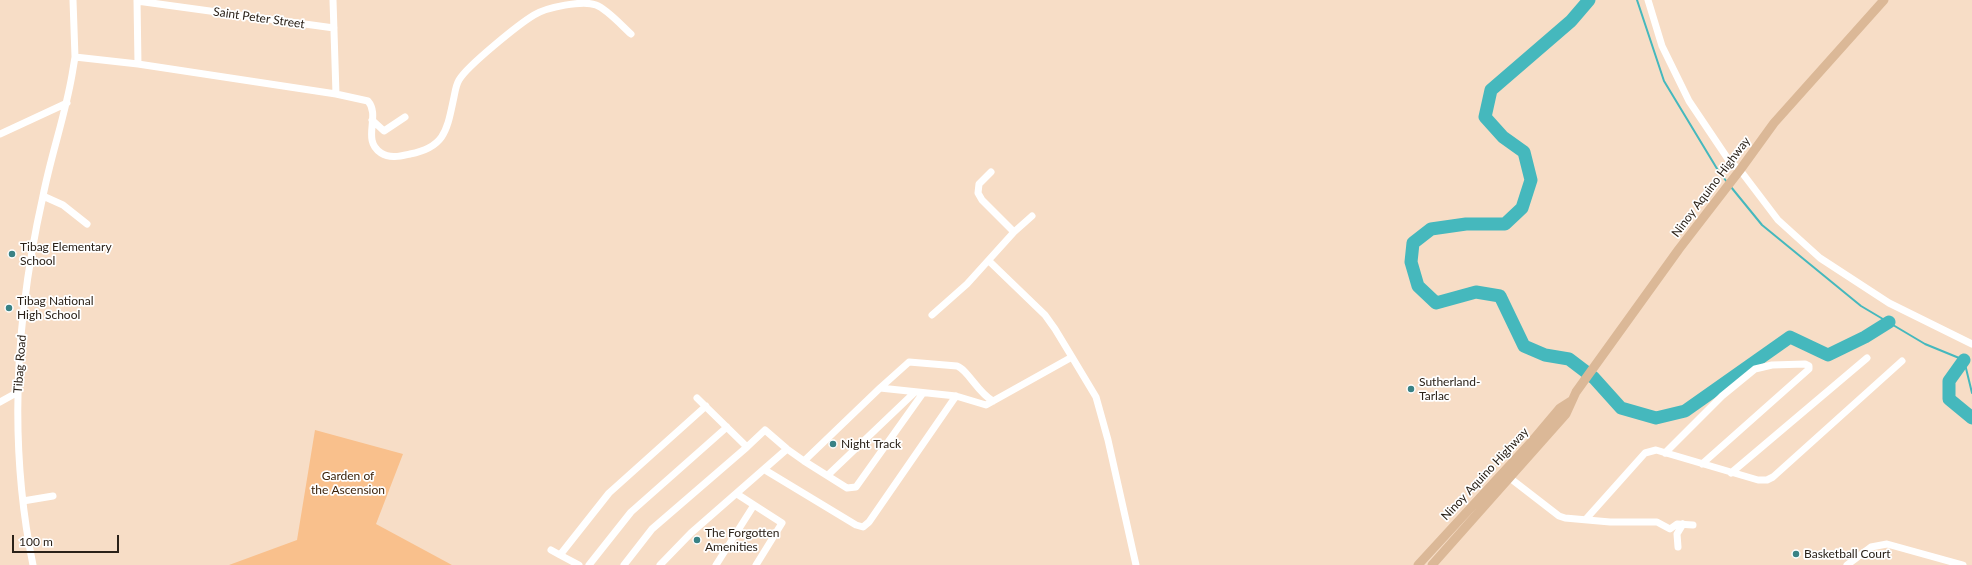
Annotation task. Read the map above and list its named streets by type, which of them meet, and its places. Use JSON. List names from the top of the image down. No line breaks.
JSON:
{"streets":{"main road":["Ninoy Aquino Highway"],"street":["Saint Peter Street","Tibag Road"]},"parks":["Garden of the Ascension"],"places":["Tibag Elementary School","Tibag National High School","Sutherland- Tarlac","Night Track","The Forgotten Amenities","Basketball Court"],"scale_bar":"100 m"}
